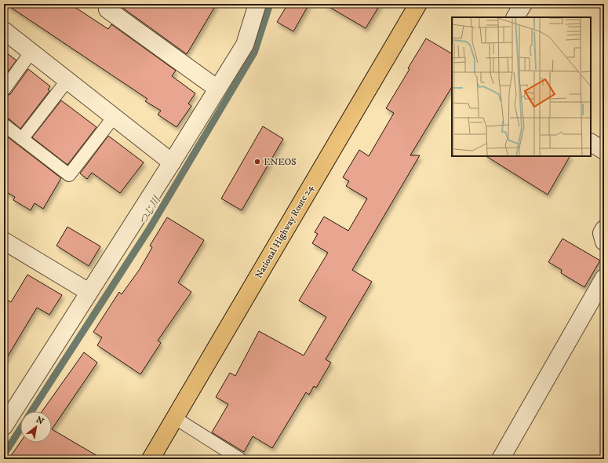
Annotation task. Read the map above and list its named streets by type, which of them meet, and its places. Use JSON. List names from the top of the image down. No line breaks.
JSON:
{"streets":{"highway":["National Highway Route 24"]},"water":["つじ川"],"places":["ENEOS"],"north":"top right"}
